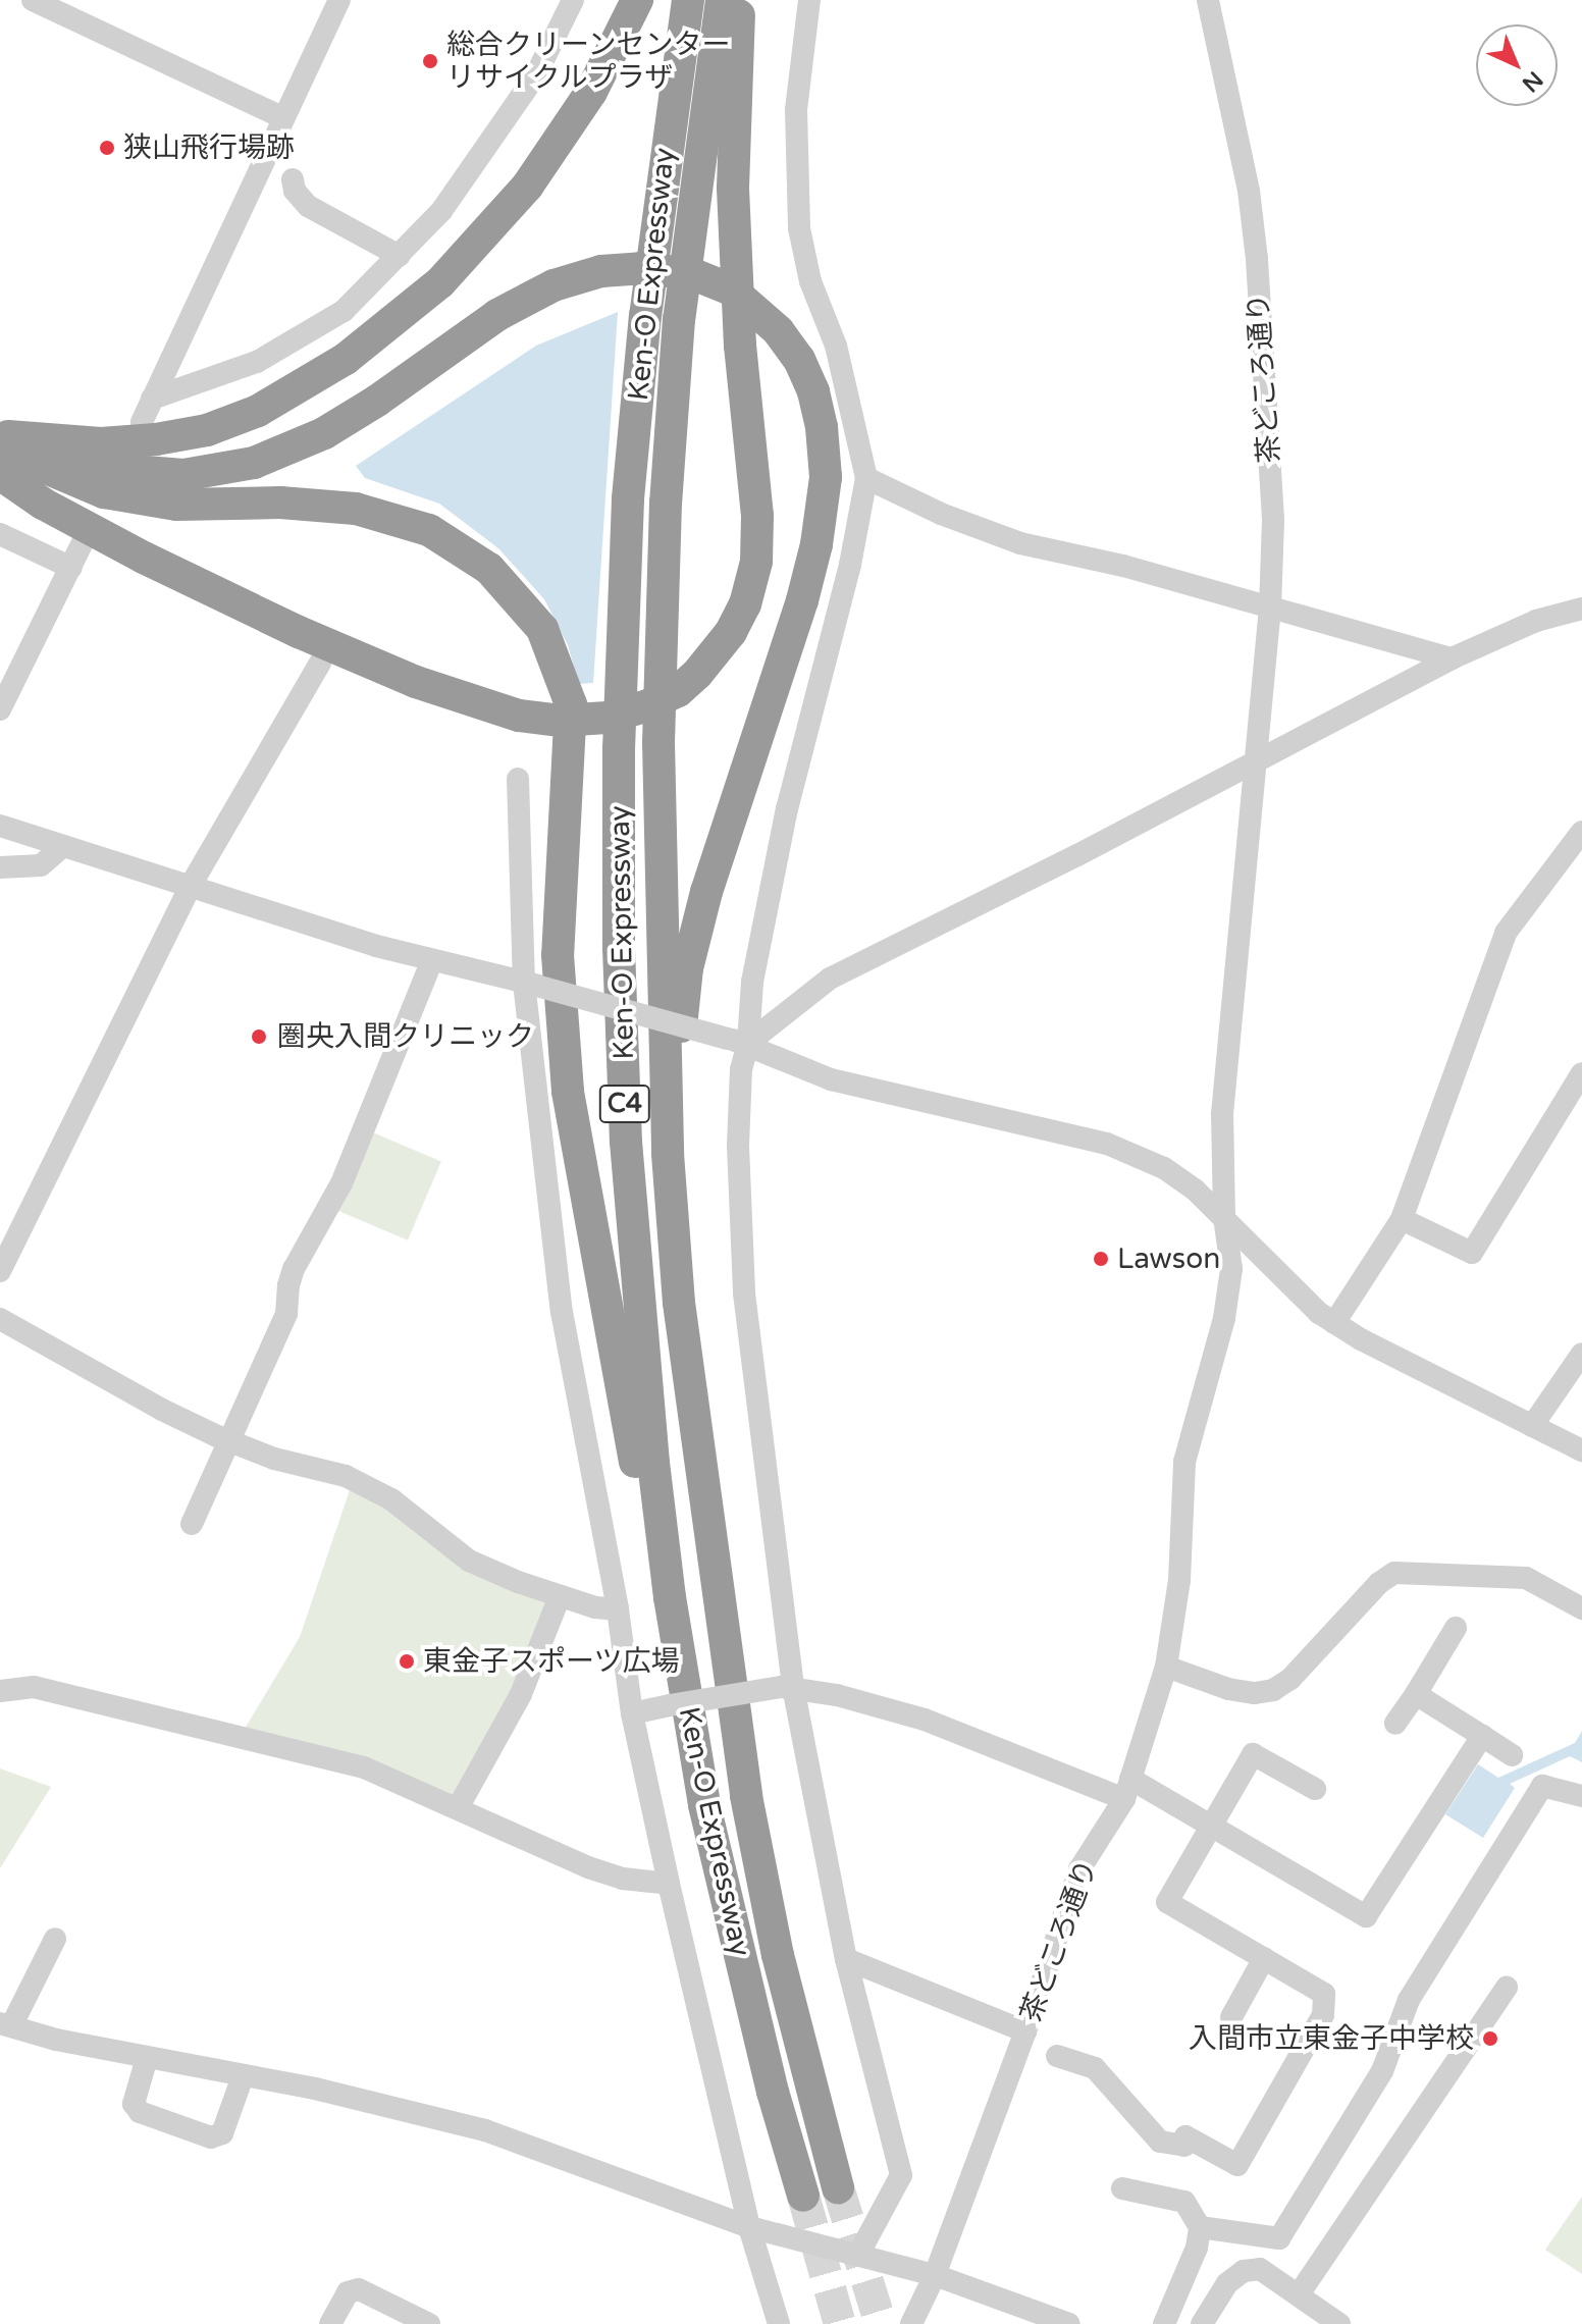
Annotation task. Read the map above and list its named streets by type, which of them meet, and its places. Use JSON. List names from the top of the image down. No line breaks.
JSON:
{"streets":{"highway":["Ken-O Expressway","C4"],"street":["茶どころ通り"]},"places":["総合クリーンセンター リサイクルプラザ","狭山飛行場跡","圏央入間クリニック","Lawson","東金子スポーツ広場","入間市立東金子中学校"],"north":"bottom right"}
